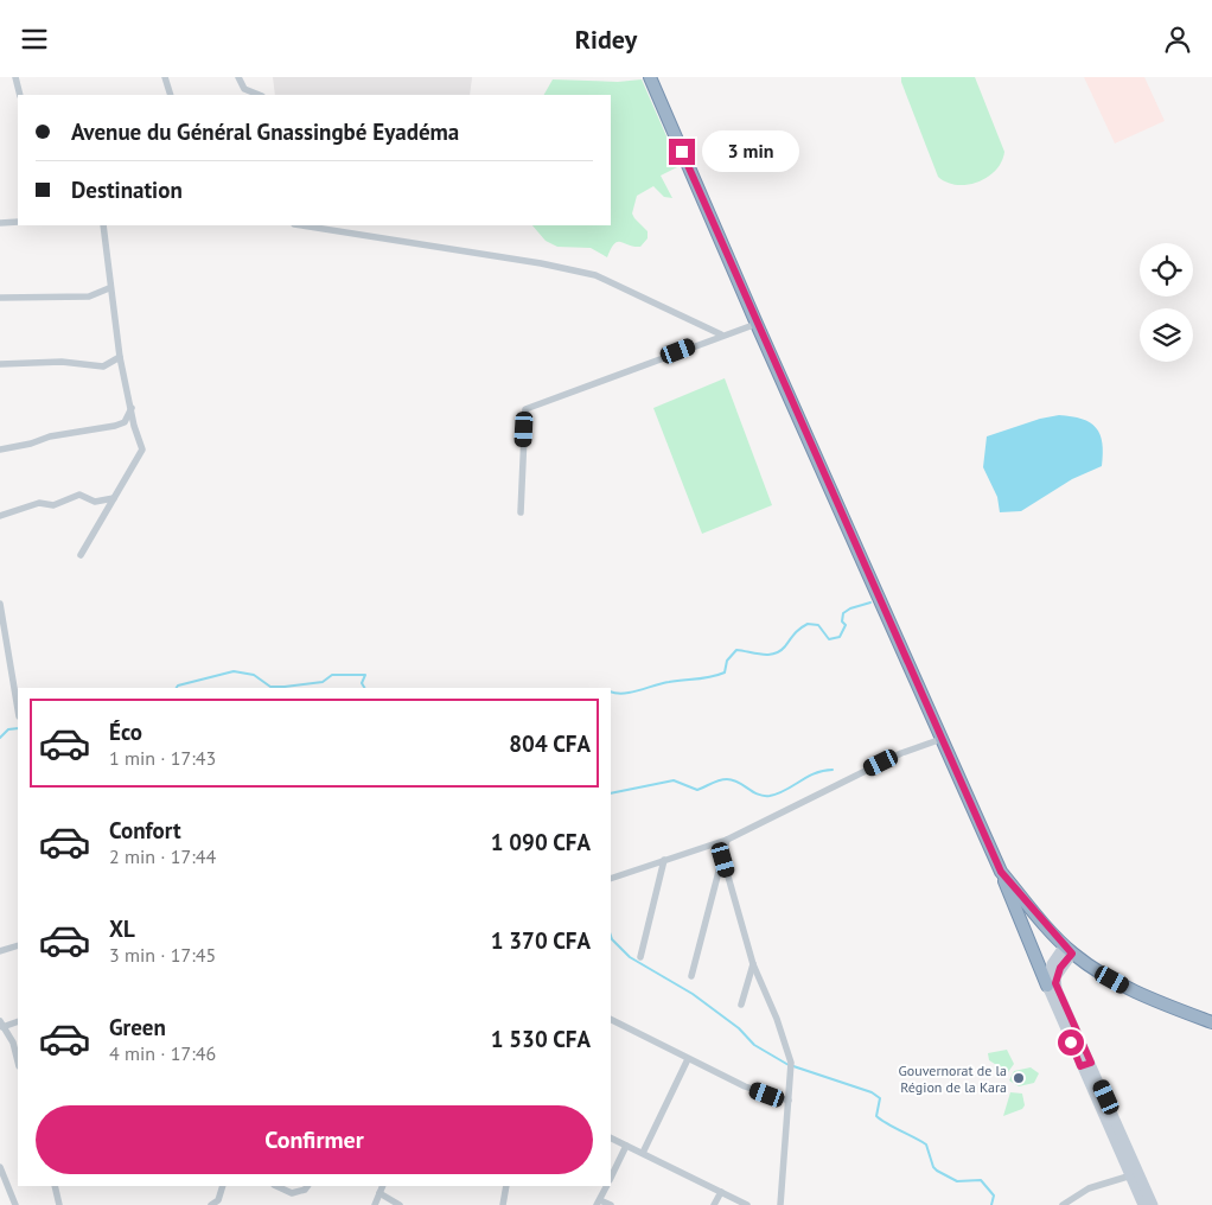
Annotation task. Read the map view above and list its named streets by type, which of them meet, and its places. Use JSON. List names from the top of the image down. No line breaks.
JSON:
{"places":["Gouvernorat de la Région de la Kara"],"page":{"header":"Ridey","banner":["Avenue du Général Gnassingbé Eyadéma","Destination"],"bubble":"3 min","list":[{"name":"Éco","note":"1 min · 17:43","value":"804 CFA"},{"name":"Confort","note":"2 min · 17:44","value":"1 090 CFA"},{"name":"XL","note":"3 min · 17:45","value":"1 370 CFA"},{"name":"Green","note":"4 min · 17:46","value":"1 530 CFA"}],"buttons":"Confirmer"}}
